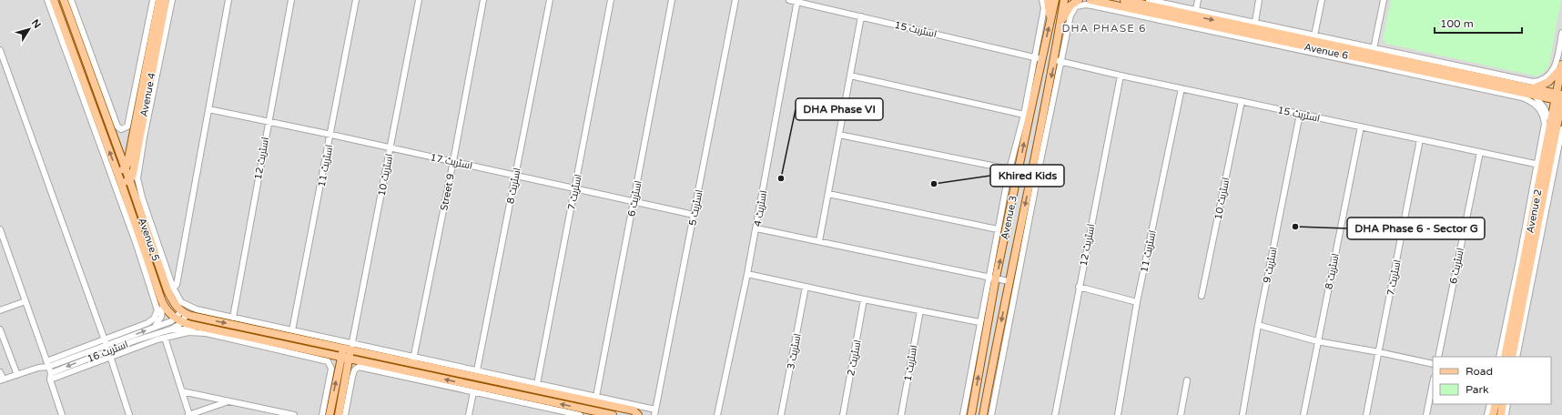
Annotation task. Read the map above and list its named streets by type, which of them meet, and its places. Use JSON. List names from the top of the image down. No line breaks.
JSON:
{"streets":{"main road":["Avenue 6","Avenue 4","Avenue 2","Avenue 3","Avenue 5"],"street":["اسٹریٹ 15","اسٹریٹ 12","اسٹریٹ 17","اسٹریٹ 11","اسٹریٹ 10","اسٹریٹ 8","Street 9","اسٹریٹ 7","اسٹریٹ 6","اسٹریٹ 5","اسٹریٹ 4","اسٹریٹ 9","اسٹریٹ 16","اسٹریٹ 3","اسٹریٹ 2","اسٹریٹ 1"]},"crossings":[["اسٹریٹ 15","اسٹریٹ 12"],["اسٹریٹ 15","اسٹریٹ 11"],["اسٹریٹ 15","اسٹریٹ 10"],["اسٹریٹ 15","اسٹریٹ 8"],["اسٹریٹ 15","اسٹریٹ 7"],["اسٹریٹ 15","اسٹریٹ 6"],["اسٹریٹ 15","اسٹریٹ 4"],["اسٹریٹ 15","Avenue 2"],["اسٹریٹ 15","Avenue 3"],["اسٹریٹ 15","اسٹریٹ 9"],["Avenue 6","Avenue 2"],["Avenue 4","Avenue 5"],["اسٹریٹ 12","اسٹریٹ 17"],["اسٹریٹ 17","اسٹریٹ 11"],["اسٹریٹ 17","اسٹریٹ 10"],["اسٹریٹ 17","اسٹریٹ 8"],["اسٹریٹ 17","Street 9"],["اسٹریٹ 17","اسٹریٹ 7"],["اسٹریٹ 17","اسٹریٹ 6"],["اسٹریٹ 17","اسٹریٹ 5"],["Avenue 5","اسٹریٹ 16"]],"districts":["DHA PHASE 6"],"places":["DHA Phase VI","Khired Kids","DHA Phase 6 - Sector G"],"legend":["Road","Park"],"scale_bar":"100 m","north":"top right"}
